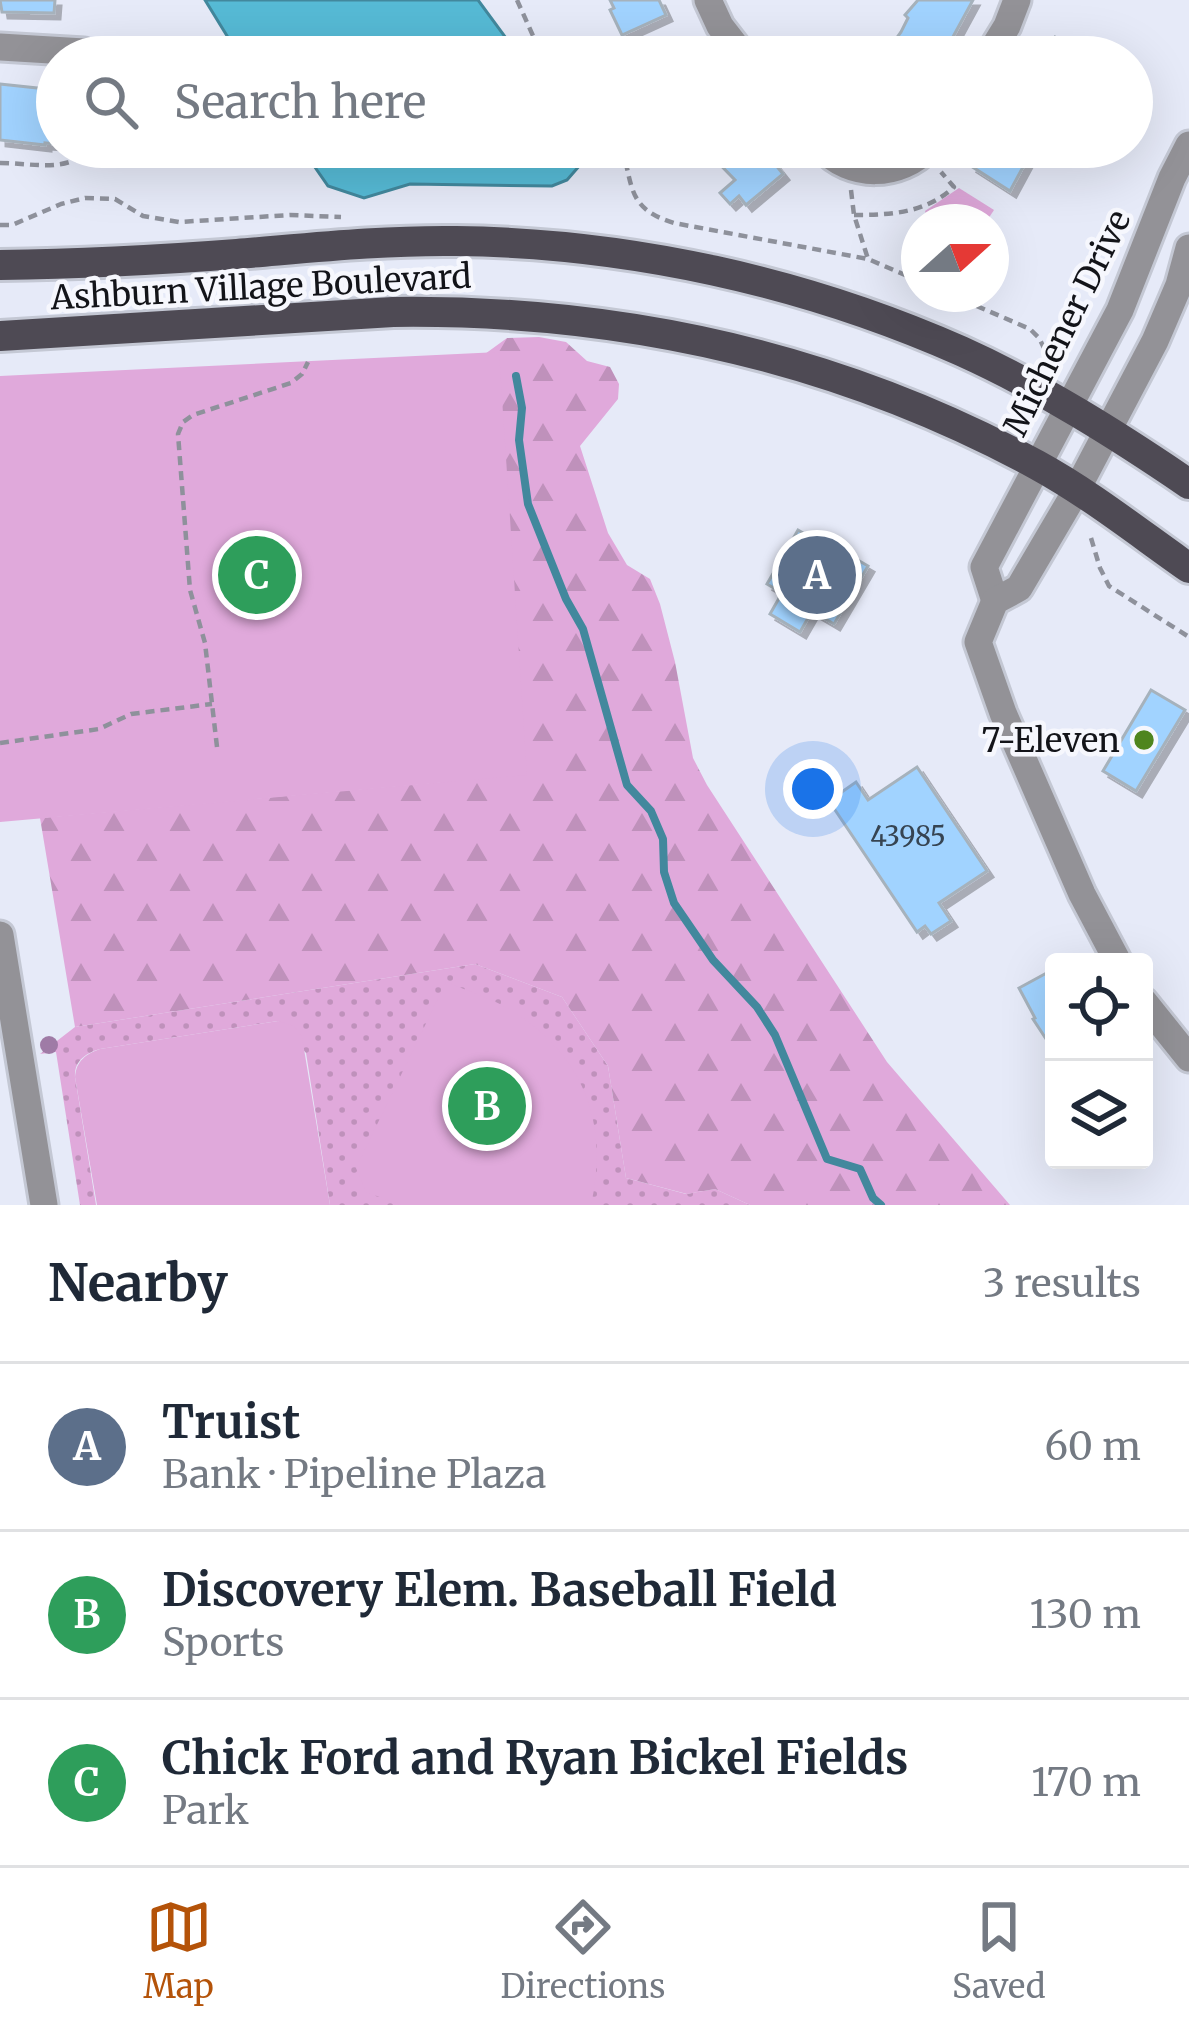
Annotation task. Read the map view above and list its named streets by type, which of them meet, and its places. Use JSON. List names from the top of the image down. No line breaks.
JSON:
{"streets":{"main road":["Ashburn Village Boulevard"],"street":["Michener Drive"]},"crossings":[["Ashburn Village Boulevard","Michener Drive"]],"places":["7-Eleven"],"house_numbers":["43985"],"north":"right","page":{"search":"Search here","pins":["A","C","B"],"heading":["Nearby","3 results"],"list":[{"mark":"A","name":"Truist","note":"Bank · Pipeline Plaza","value":"60 m"},{"mark":"B","name":"Discovery Elem. Baseball Field","note":"Sports","value":"130 m"},{"mark":"C","name":"Chick Ford and Ryan Bickel Fields","note":"Park","value":"170 m"}],"nav":["Map","Directions","Saved"]}}
